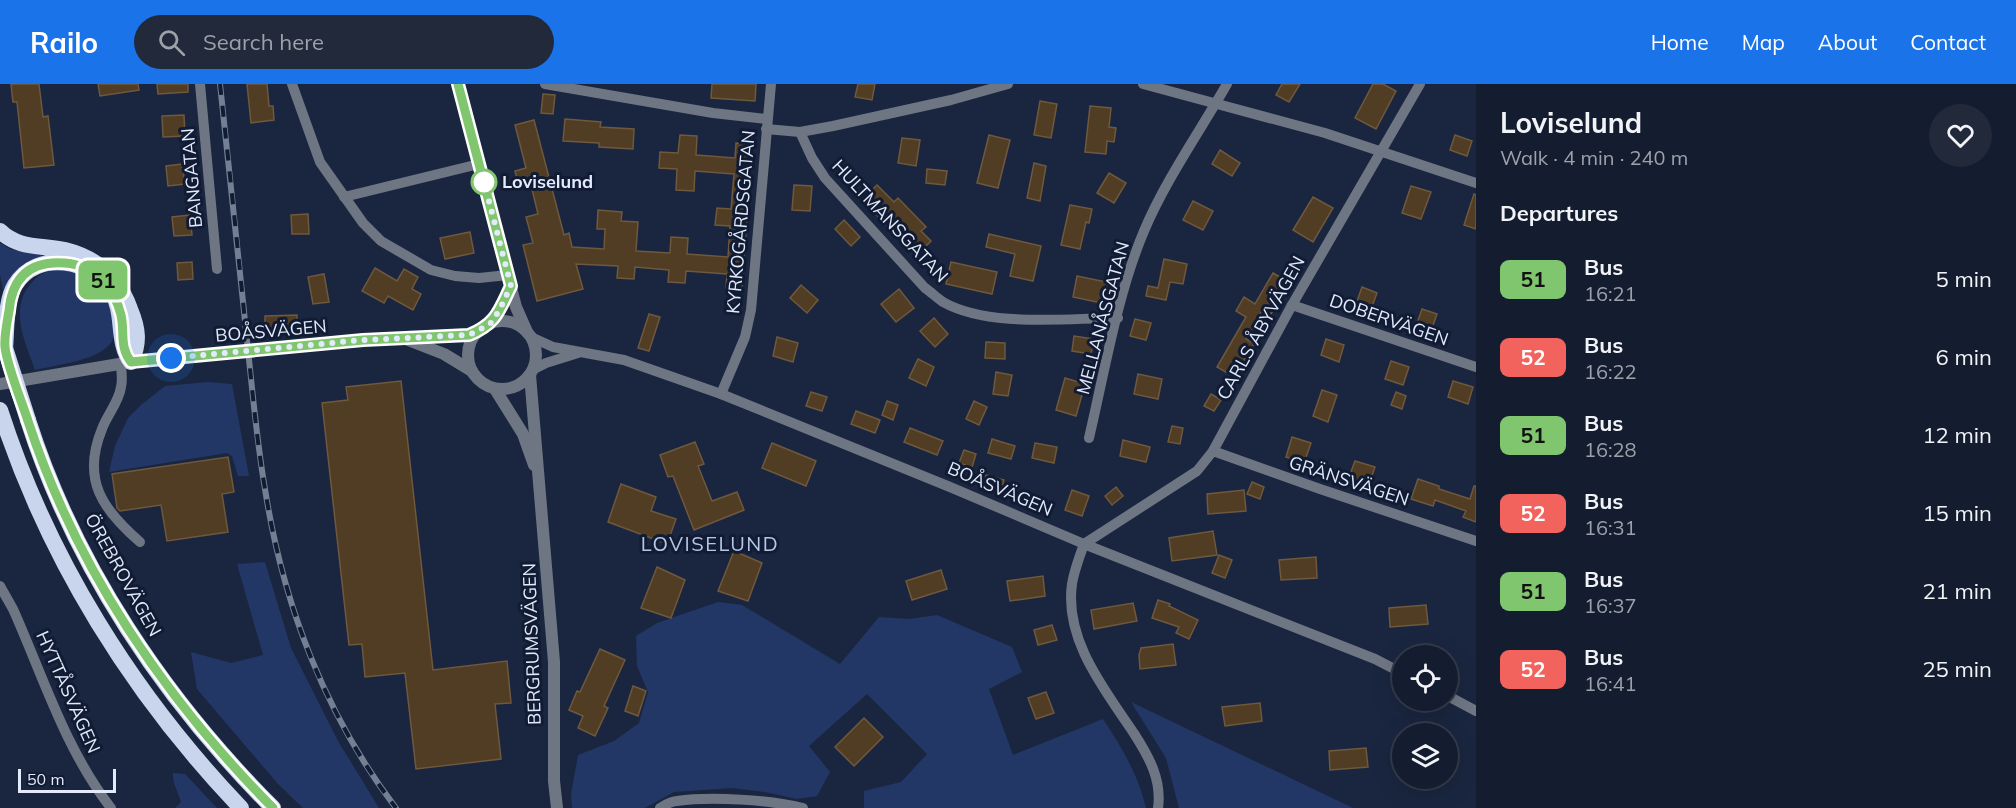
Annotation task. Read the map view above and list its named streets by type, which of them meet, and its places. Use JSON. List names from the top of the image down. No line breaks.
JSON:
{"streets":{"highway":["ÖREBROVÄGEN"],"street":["BANGATAN","HULTMANSGATAN","KYRKOGÅRDSGATAN","MELLANÅSGATAN","DOBERVÄGEN","CARLS ÅBYVÄGEN","BOÅSVÄGEN","GRÄNSVÄGEN","BERGRUMSVÄGEN","HYTTÅSVÄGEN"]},"crossings":[["HULTMANSGATAN","MELLANÅSGATAN"],["KYRKOGÅRDSGATAN","BOÅSVÄGEN"],["DOBERVÄGEN","CARLS ÅBYVÄGEN"],["CARLS ÅBYVÄGEN","BOÅSVÄGEN"],["CARLS ÅBYVÄGEN","GRÄNSVÄGEN"],["BOÅSVÄGEN","BERGRUMSVÄGEN"]],"districts":["LOVISELUND"],"places":["Loviselund"],"lines":["bus line 51"],"scale_bar":"50 m","page":{"header":"Railo","search":"Search here","nav":["Home","Map","About","Contact"],"on_map":"51","heading":[["Loviselund","Walk · 4 min · 240 m"],"Departures"],"list":[{"mark":"51","name":"Bus","note":"16:21","value":"5 min"},{"mark":"52","name":"Bus","note":"16:22","value":"6 min"},{"mark":"51","name":"Bus","note":"16:28","value":"12 min"},{"mark":"52","name":"Bus","note":"16:31","value":"15 min"},{"mark":"51","name":"Bus","note":"16:37","value":"21 min"},{"mark":"52","name":"Bus","note":"16:41","value":"25 min"}],"scale":"50 m"}}
